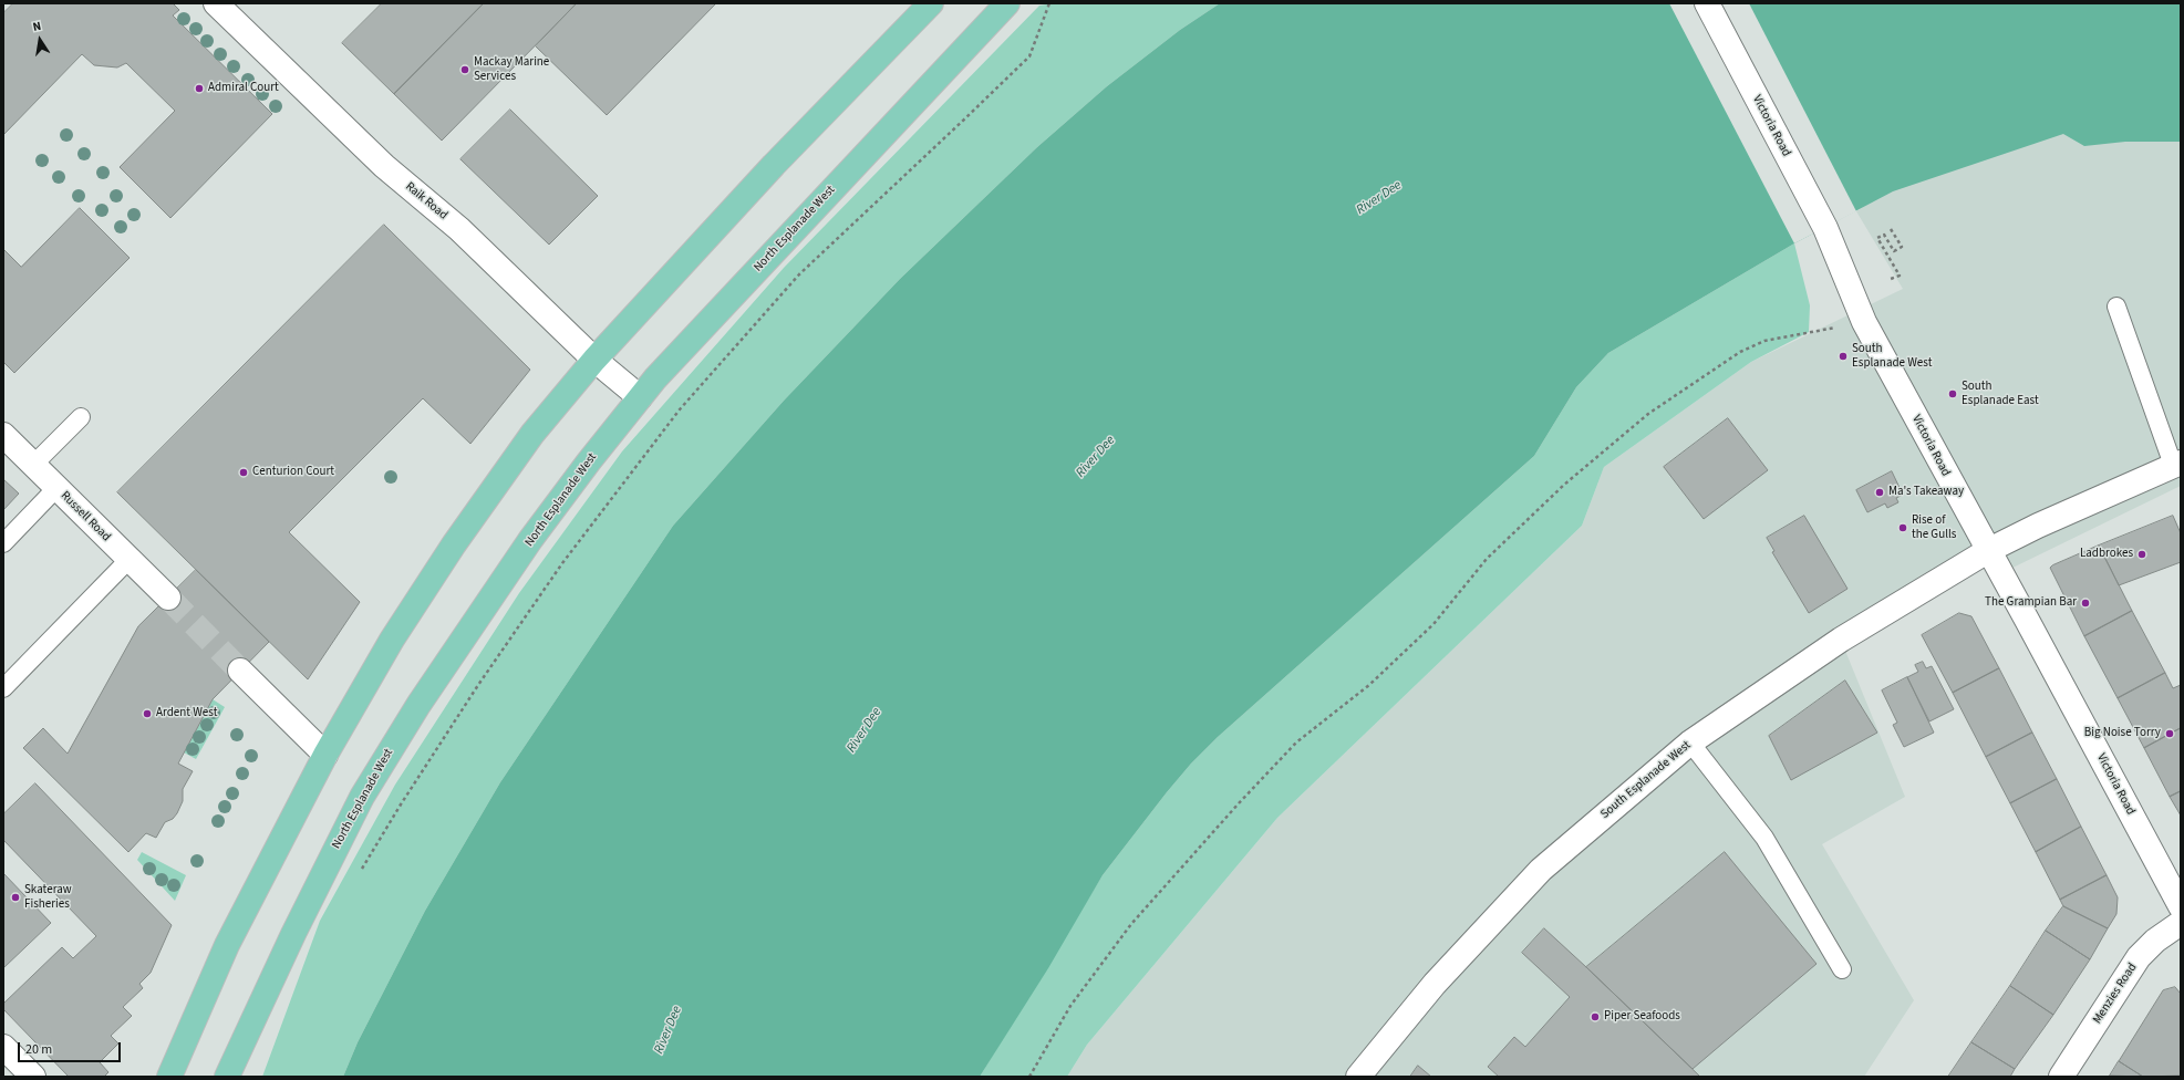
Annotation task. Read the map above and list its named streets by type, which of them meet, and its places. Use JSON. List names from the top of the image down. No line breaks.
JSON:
{"streets":{"main road":["North Esplanade West"],"street":["Victoria Road","Raik Road","Russell Road","South Esplanade West","Menzies Road"]},"crossings":[["Victoria Road","South Esplanade West"],["Raik Road","North Esplanade West"]],"water":["River Dee"],"places":["Mackay Marine Services","Admiral Court","South Esplanade West","South Esplanade East","Centurion Court","Ma's Takeaway","Rise of the Gulls","Ladbrokes","The Grampian Bar","Ardent West","Big Noise Torry","Skateraw Fisheries","Piper Seafoods"],"scale_bar":"20 m","north":"top"}
